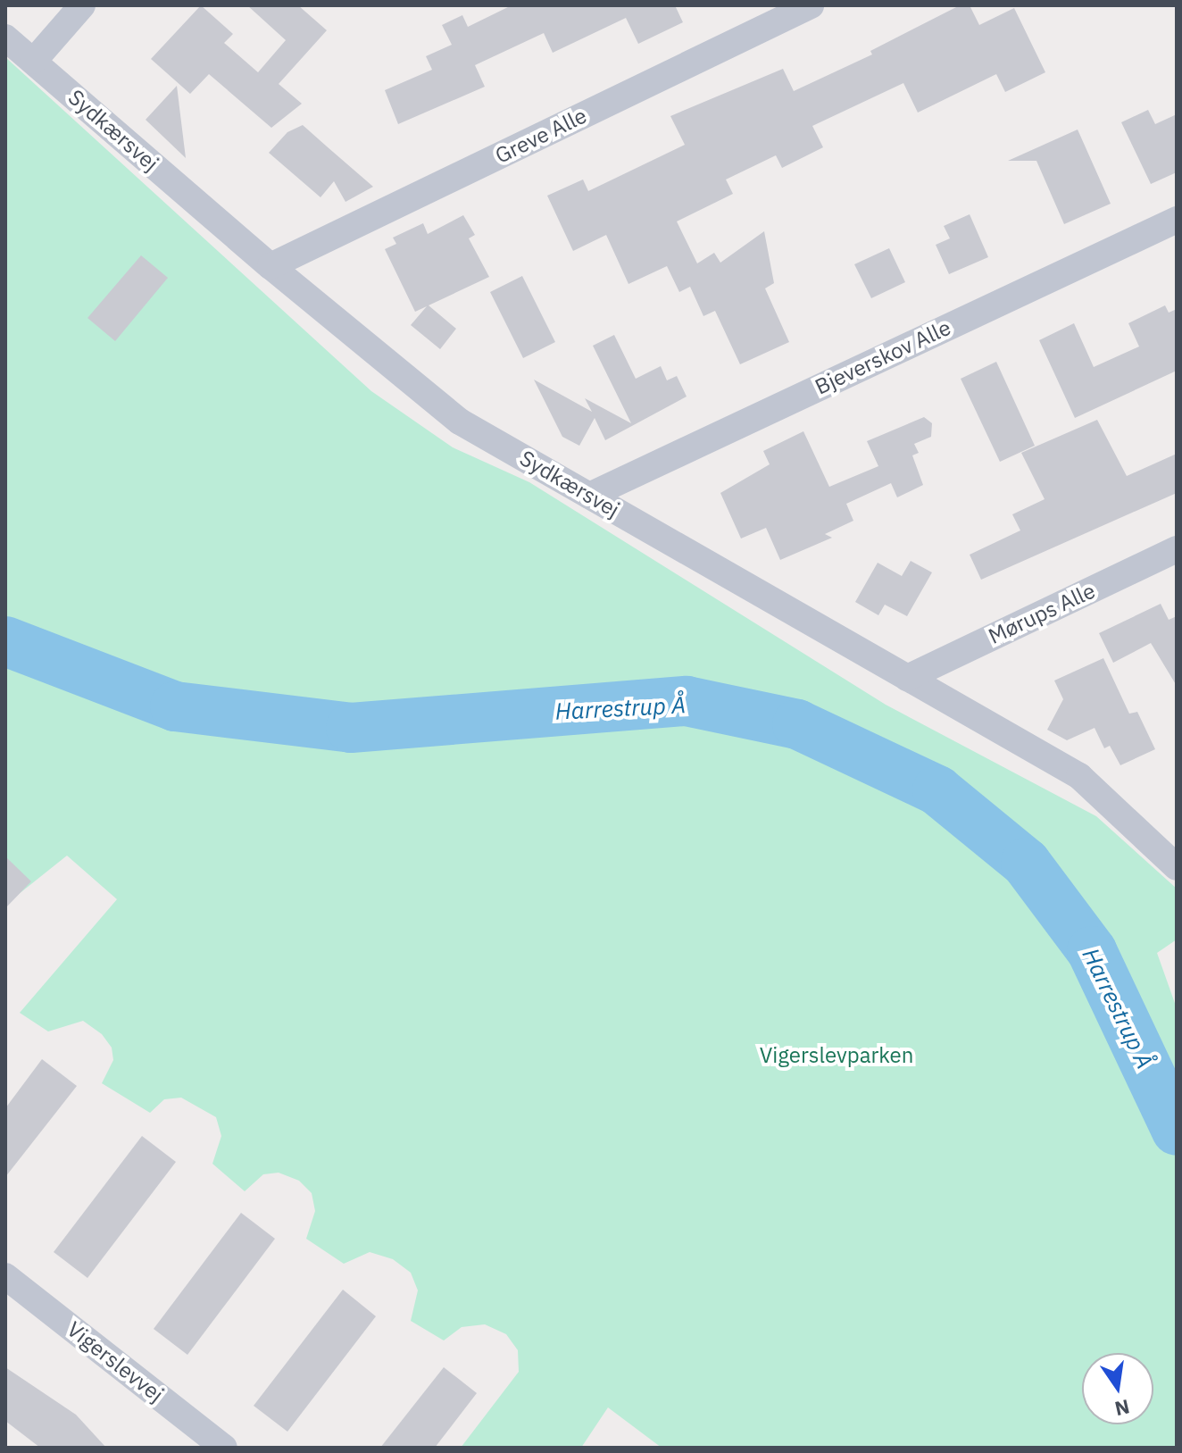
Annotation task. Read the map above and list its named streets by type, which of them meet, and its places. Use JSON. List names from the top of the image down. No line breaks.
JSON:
{"streets":{"street":["Sydkærsvej","Greve Alle","Bjeverskov Alle","Mørups Alle","Vigerslevvej"]},"crossings":[["Sydkærsvej","Greve Alle"],["Sydkærsvej","Bjeverskov Alle"],["Sydkærsvej","Mørups Alle"]],"water":["Harrestrup Å"],"parks":["Vigerslevparken"],"north":"bottom"}
